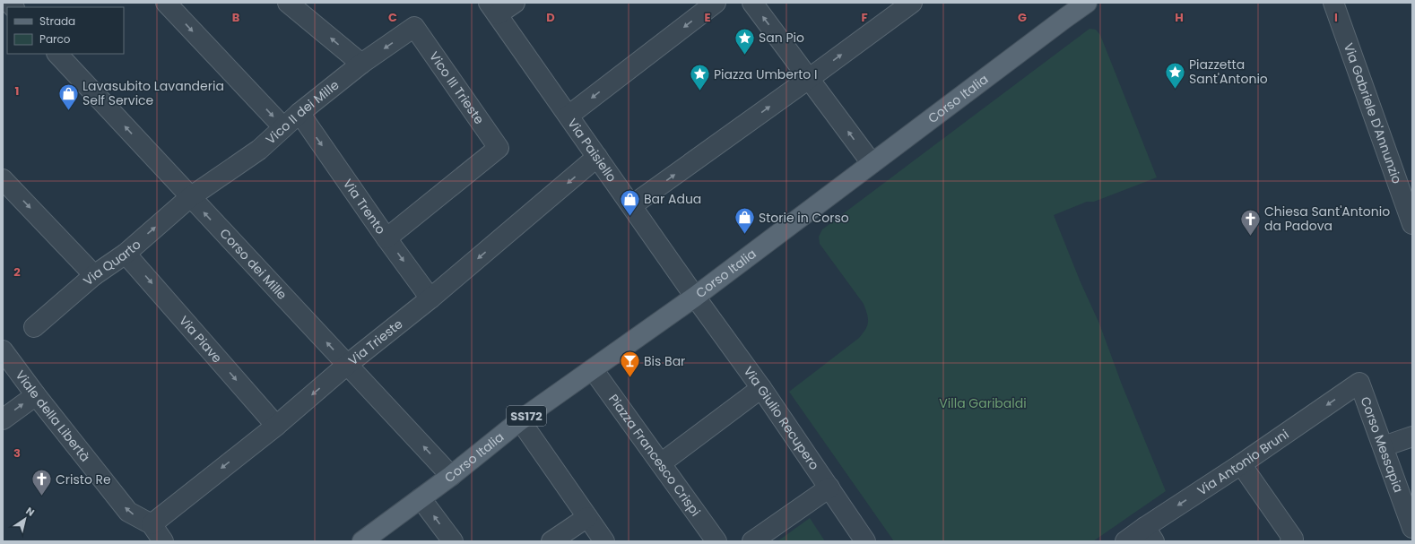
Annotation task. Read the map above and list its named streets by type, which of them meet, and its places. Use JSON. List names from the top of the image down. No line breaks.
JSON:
{"streets":{"main road":["Corso Italia","SS172"],"street":["Vico III Trieste","Vico II dei Mille","Via Gabriele D'Annunzio","Via Paisiello","Via Trento","Via Quarto","Corso dei Mille","Via Piave","Via Trieste","Viale della Libertà","Via Giulio Recupero","Corso Messapia","Piazza Francesco Crispi","Via Antonio Bruni"]},"crossings":[["Vico III Trieste","Vico II dei Mille"],["Vico III Trieste","Via Trento"],["Corso Italia","Via Paisiello"],["Corso Italia","Corso dei Mille"],["Corso Italia","Via Giulio Recupero"],["Corso Italia","Piazza Francesco Crispi"],["Vico II dei Mille","Via Trento"],["Vico II dei Mille","Via Quarto"],["Vico II dei Mille","Corso dei Mille"],["Via Paisiello","Via Trieste"],["Via Paisiello","Via Giulio Recupero"],["Via Trento","Via Trieste"],["Via Quarto","Corso dei Mille"],["Via Quarto","Via Piave"],["Corso dei Mille","Via Trieste"],["Via Piave","Via Trieste"],["Via Trieste","Viale della Libertà"],["Corso Messapia","Via Antonio Bruni"]],"one_way":["Via Trento","Via Quarto","Via Piave","Via Trieste","Viale della Libertà","Via Antonio Bruni"],"parks":["Villa Garibaldi"],"places":{"place":["San Pio","Piazzetta Sant'Antonio","Piazza Umberto I"],"shop":["Lavasubito Lavanderia Self Service","Bar Adua","Storie in Corso"],"church":["Chiesa Sant'Antonio da Padova","Cristo Re"],"bar":["Bis Bar"]},"legend":["Strada","Parco"],"north":"top right","grid":{"columns":["B","C","D","E","F","G","H","I"],"rows":["1","2","3"]}}
